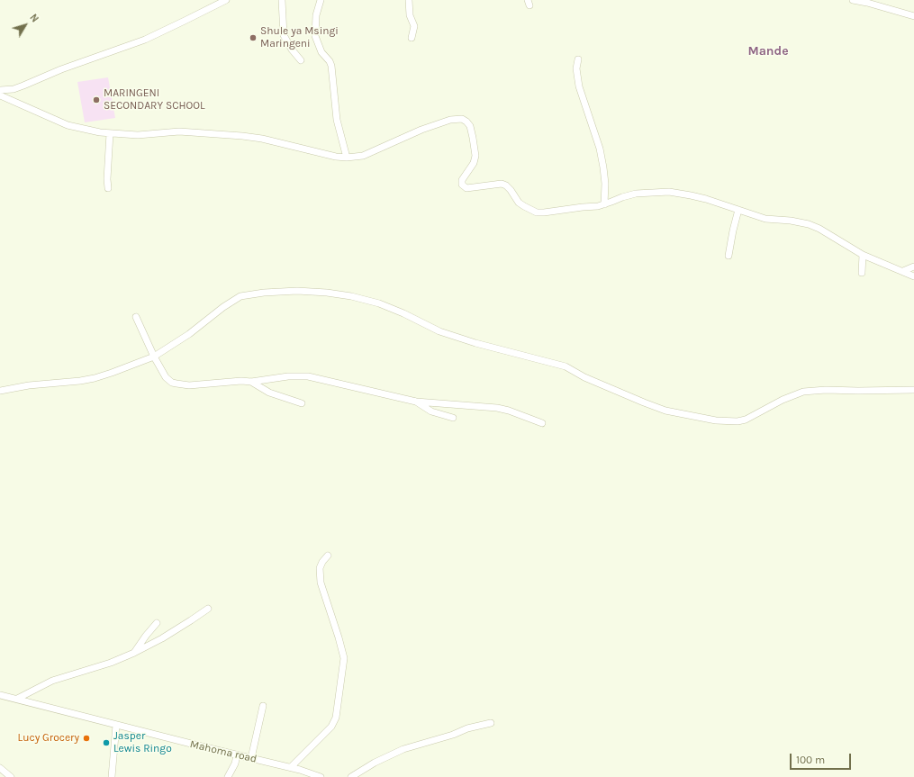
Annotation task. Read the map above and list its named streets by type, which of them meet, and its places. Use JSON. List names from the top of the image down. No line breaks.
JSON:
{"streets":{"street":["Mahoma road"]},"districts":["Mande"],"places":["Shule ya Msingi Maringeni","MARINGENI SECONDARY SCHOOL","Lucy Grocery","Jasper Lewis Ringo"],"scale_bar":"100 m","north":"top right"}
